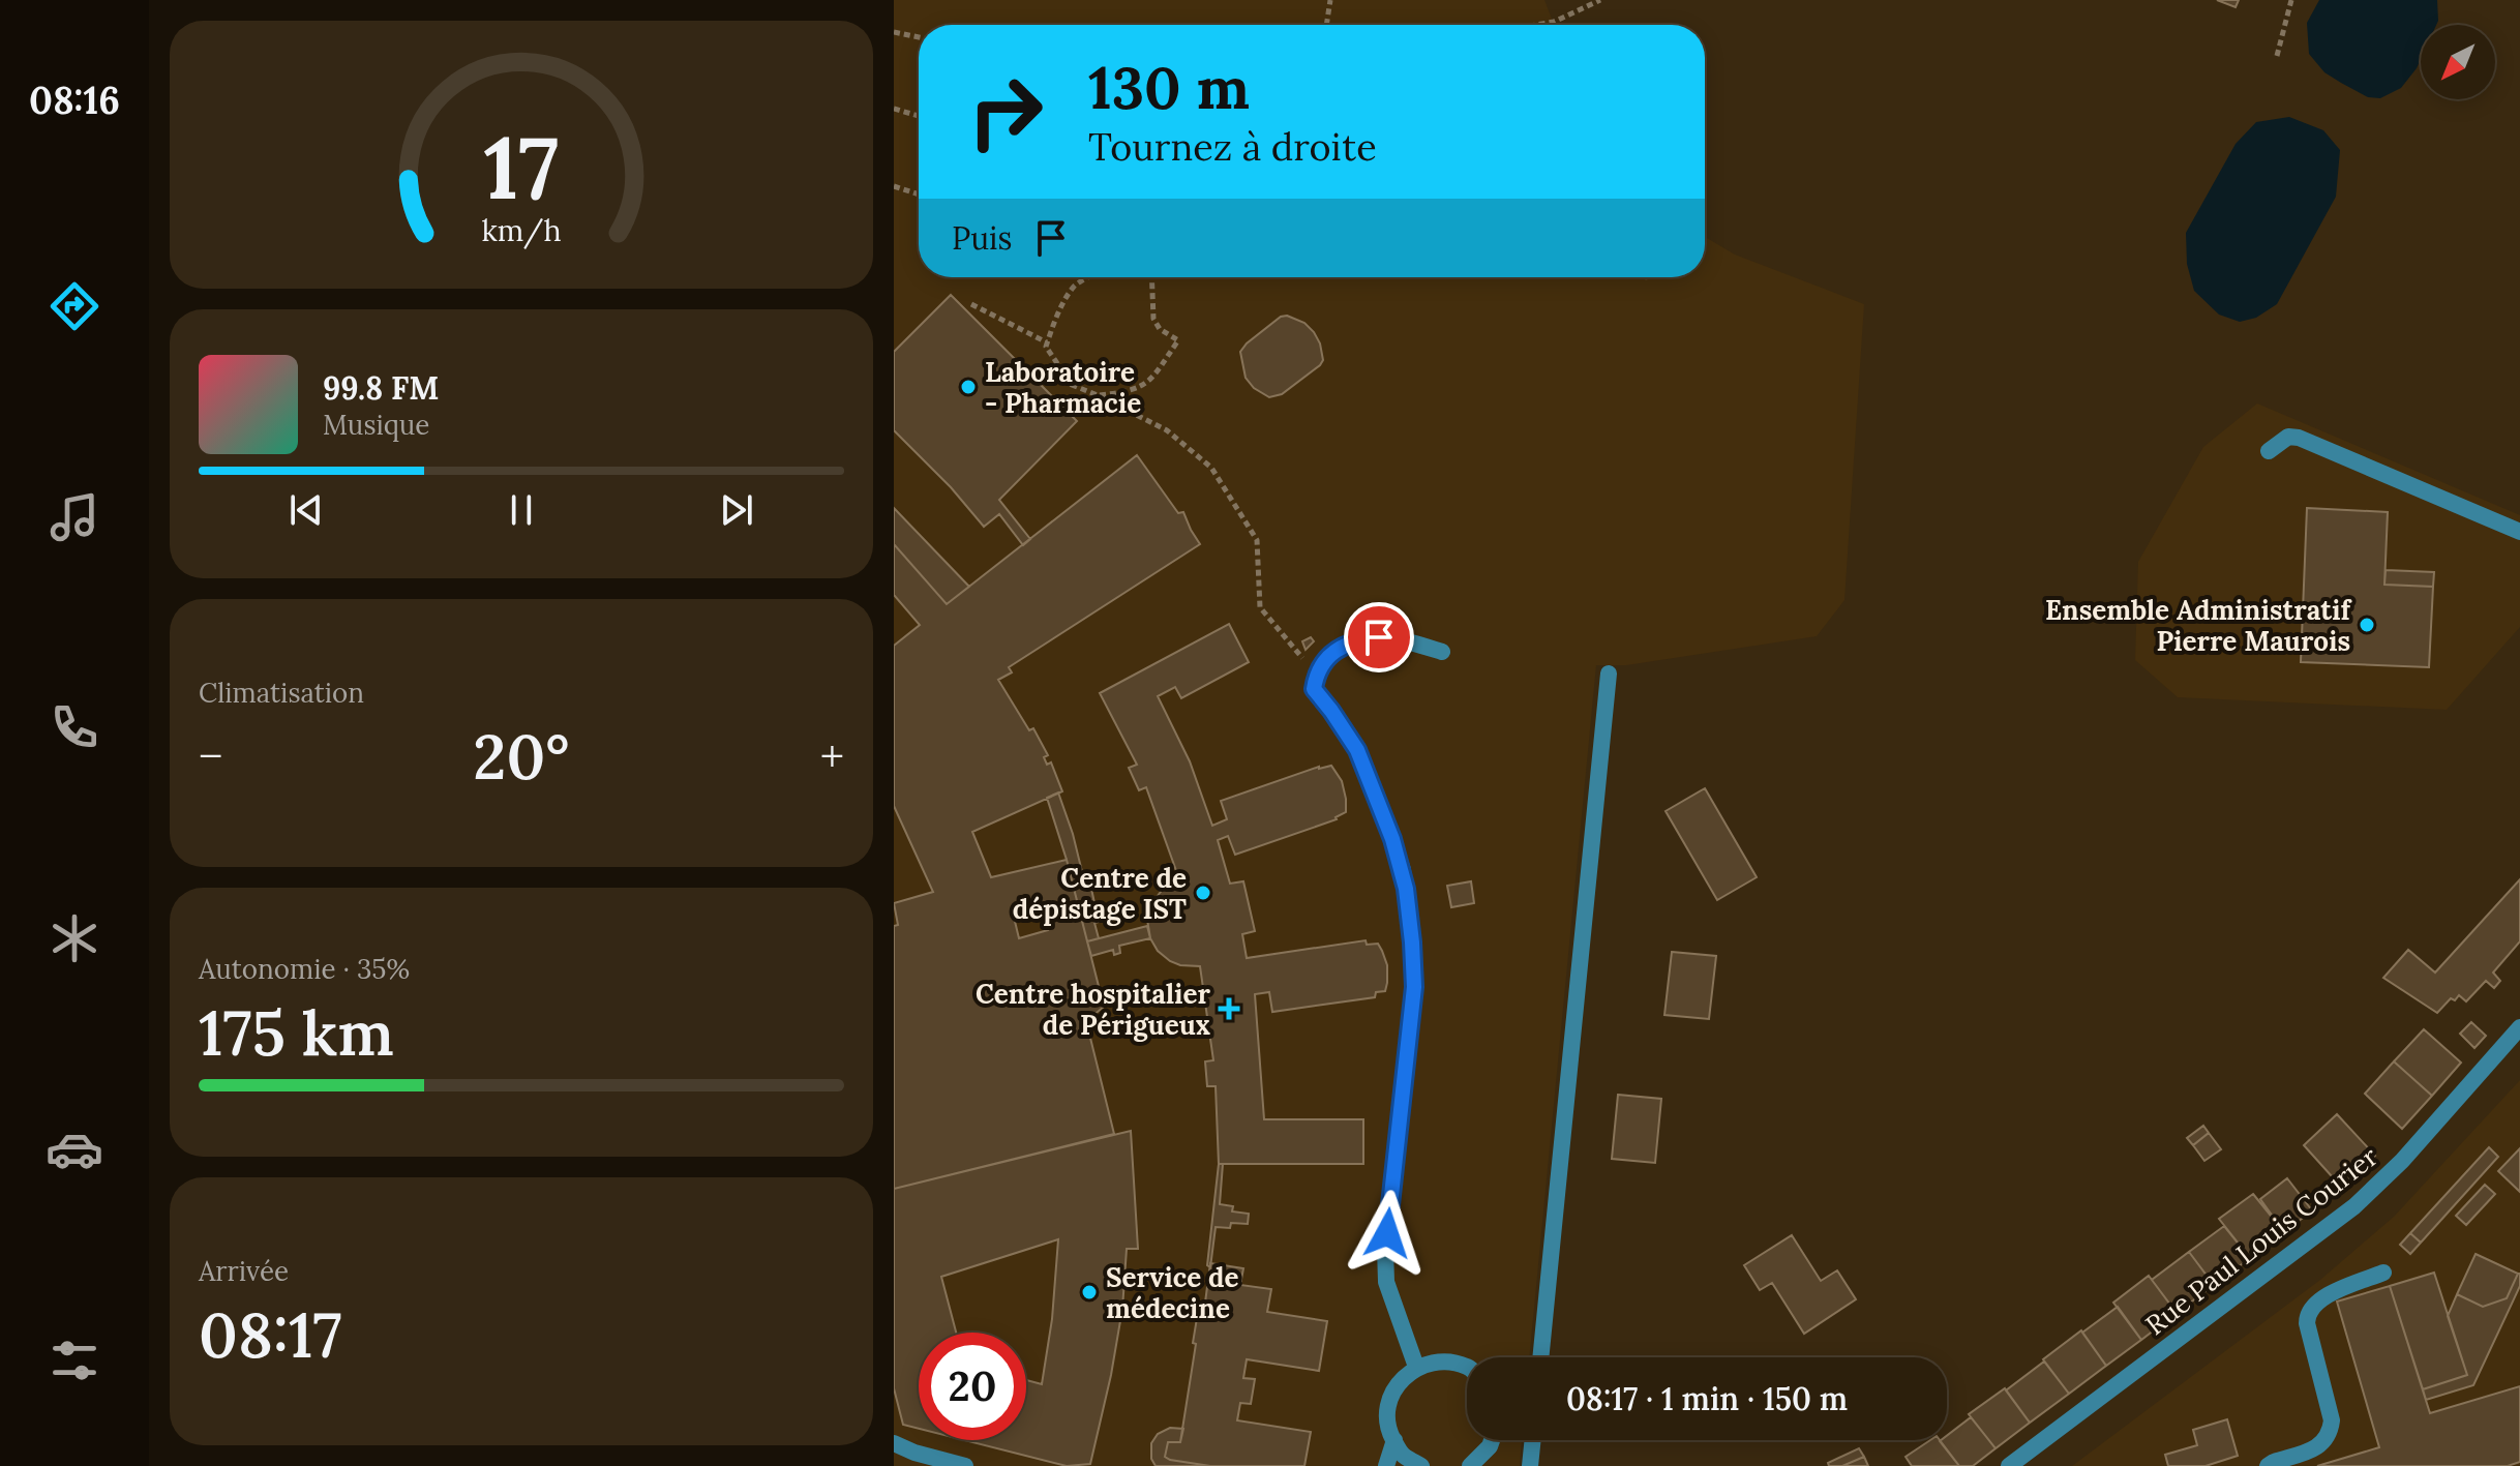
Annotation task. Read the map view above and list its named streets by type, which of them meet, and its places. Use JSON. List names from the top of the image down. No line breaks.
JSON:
{"streets":{"street":["Rue Paul Louis Courier"]},"places":{"other":["Laboratoire - Pharmacie","Ensemble Administratif Pierre Maurois","Centre de dépistage IST","Service de médecine"],"health":["Centre hospitalier de Périgueux"]},"north":"bottom left","page":{"tabs":"08:16","turn":["130 m","Tournez à droite"],"then":"Puis","song":["99.8 FM","Musique"],"tile":["Climatisation",["Autonomie · 35%","175 km"],["Arrivée","08:17"]],"heat":["−","20°","+"],"limit":"20","trip":"08:17 · 1 min · 150 m","gauge":["17","km/h"]}}
